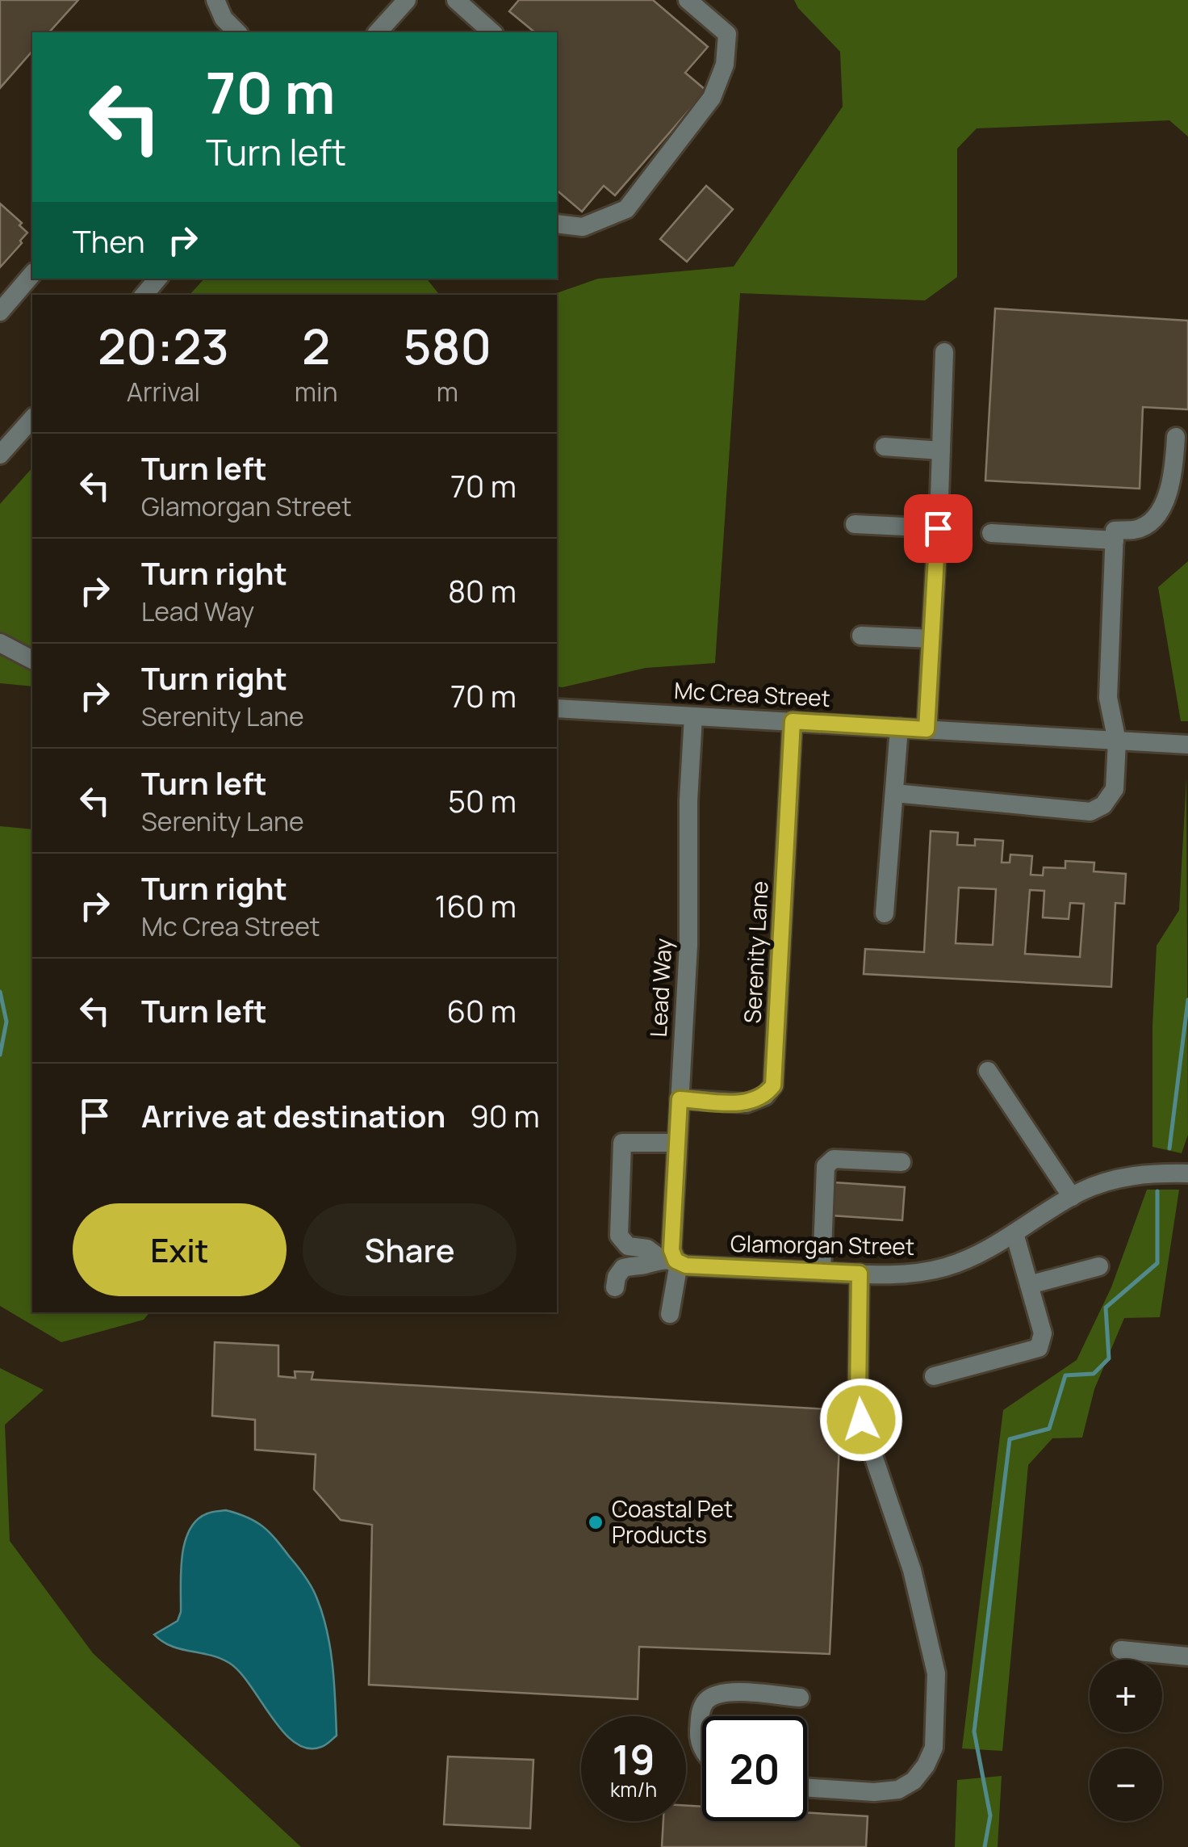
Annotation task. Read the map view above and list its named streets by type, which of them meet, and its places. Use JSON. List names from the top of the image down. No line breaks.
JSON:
{"streets":{"street":["Mc Crea Street","Serenity Lane","Lead Way","Glamorgan Street"]},"crossings":[["Mc Crea Street","Serenity Lane"],["Mc Crea Street","Lead Way"],["Serenity Lane","Lead Way"],["Lead Way","Glamorgan Street"]],"places":["Coastal Pet Products"],"page":{"turn":["70 m","Turn left"],"then":"Then","eta":["20:23","Arrival","2","min","580","m"],"list":[{"name":"Turn left","note":"Glamorgan Street","value":"70 m"},{"name":"Turn right","note":"Lead Way","value":"80 m"},{"name":"Turn right","note":"Serenity Lane","value":"70 m"},{"name":"Turn left","note":"Serenity Lane","value":"50 m"},{"name":"Turn right","note":"Mc Crea Street","value":"160 m"},{"name":"Turn left","value":"60 m"},{"name":"Arrive at destination","value":"90 m"}],"buttons":["Exit","Share"],"map_buttons":["+","−"],"speed":"19 km/h","limit":"20"}}
